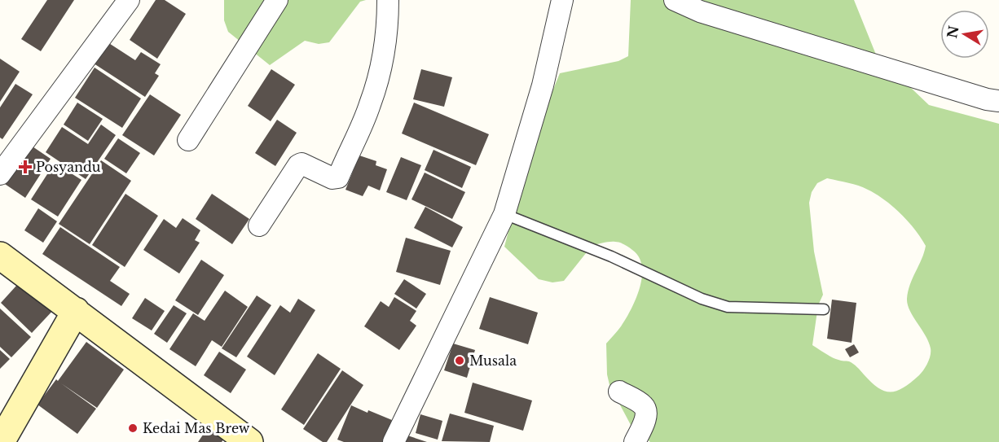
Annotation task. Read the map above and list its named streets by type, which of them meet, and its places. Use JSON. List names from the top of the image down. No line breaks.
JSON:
{"places":{"health":["Posyandu"],"other":["Musala","Kedai Mas Brew"]},"north":"left"}
